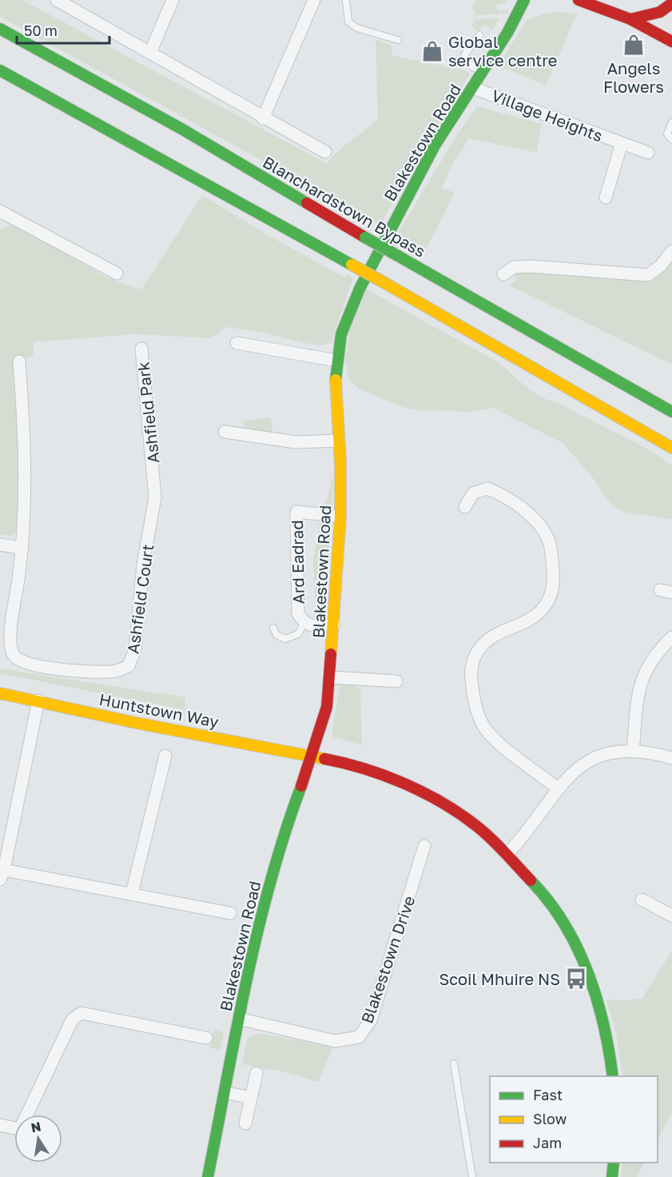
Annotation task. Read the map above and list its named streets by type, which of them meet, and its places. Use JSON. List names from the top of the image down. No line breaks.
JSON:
{"streets":{"main road":["Blakestown Road","Blanchardstown Bypass","Huntstown Way"],"street":["Village Heights","Ashfield Park","Ard Eadrad","Ashfield Court","Blakestown Drive"]},"crossings":[["Village Heights","Blakestown Road"],["Blakestown Road","Ard Eadrad"],["Blakestown Road","Huntstown Way"],["Blakestown Road","Blakestown Drive"],["Ashfield Park","Ashfield Court"]],"places":{"shop":["Angels Flowers","Global service centre"],"bus stop":["Scoil Mhuire NS"]},"legend":["Fast","Slow","Jam"],"scale_bar":"50 m","north":"top"}
